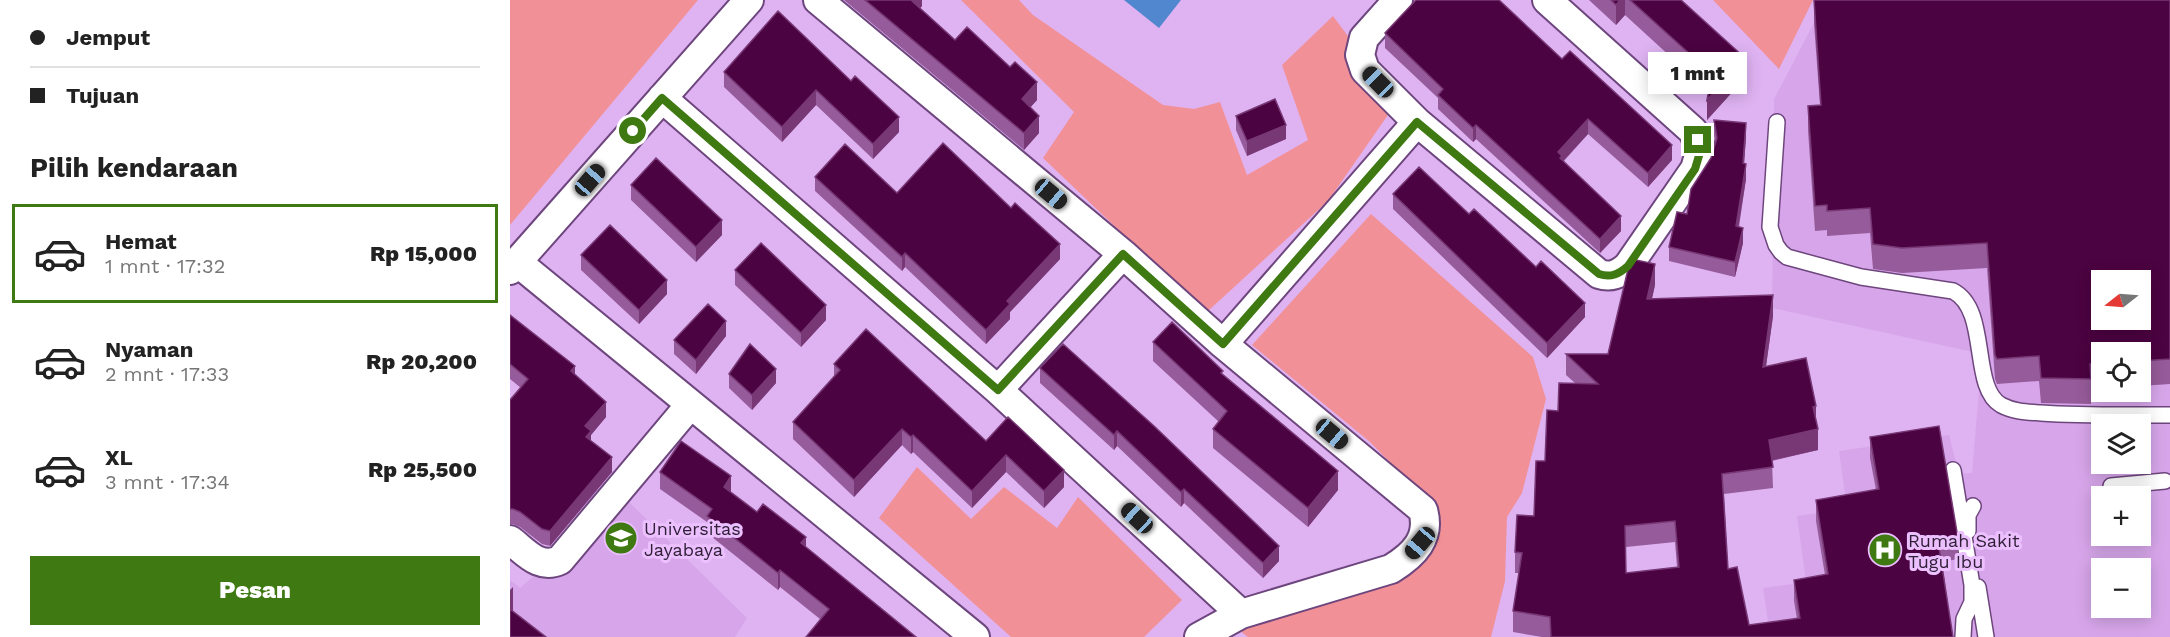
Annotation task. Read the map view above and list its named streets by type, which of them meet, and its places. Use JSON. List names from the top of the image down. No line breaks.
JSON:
{"places":{"school or university":["Universitas Jayabaya"],"hospital":["Rumah Sakit Tugu Ibu"]},"north":"left","page":{"banner":["Jemput","Tujuan"],"bubble":"1 mnt","heading":"Pilih kendaraan","list":[{"name":"Hemat","note":"1 mnt · 17:32","value":"Rp 15,000"},{"name":"Nyaman","note":"2 mnt · 17:33","value":"Rp 20,200"},{"name":"XL","note":"3 mnt · 17:34","value":"Rp 25,500"}],"map_buttons":["+","−"],"buttons":"Pesan"}}
